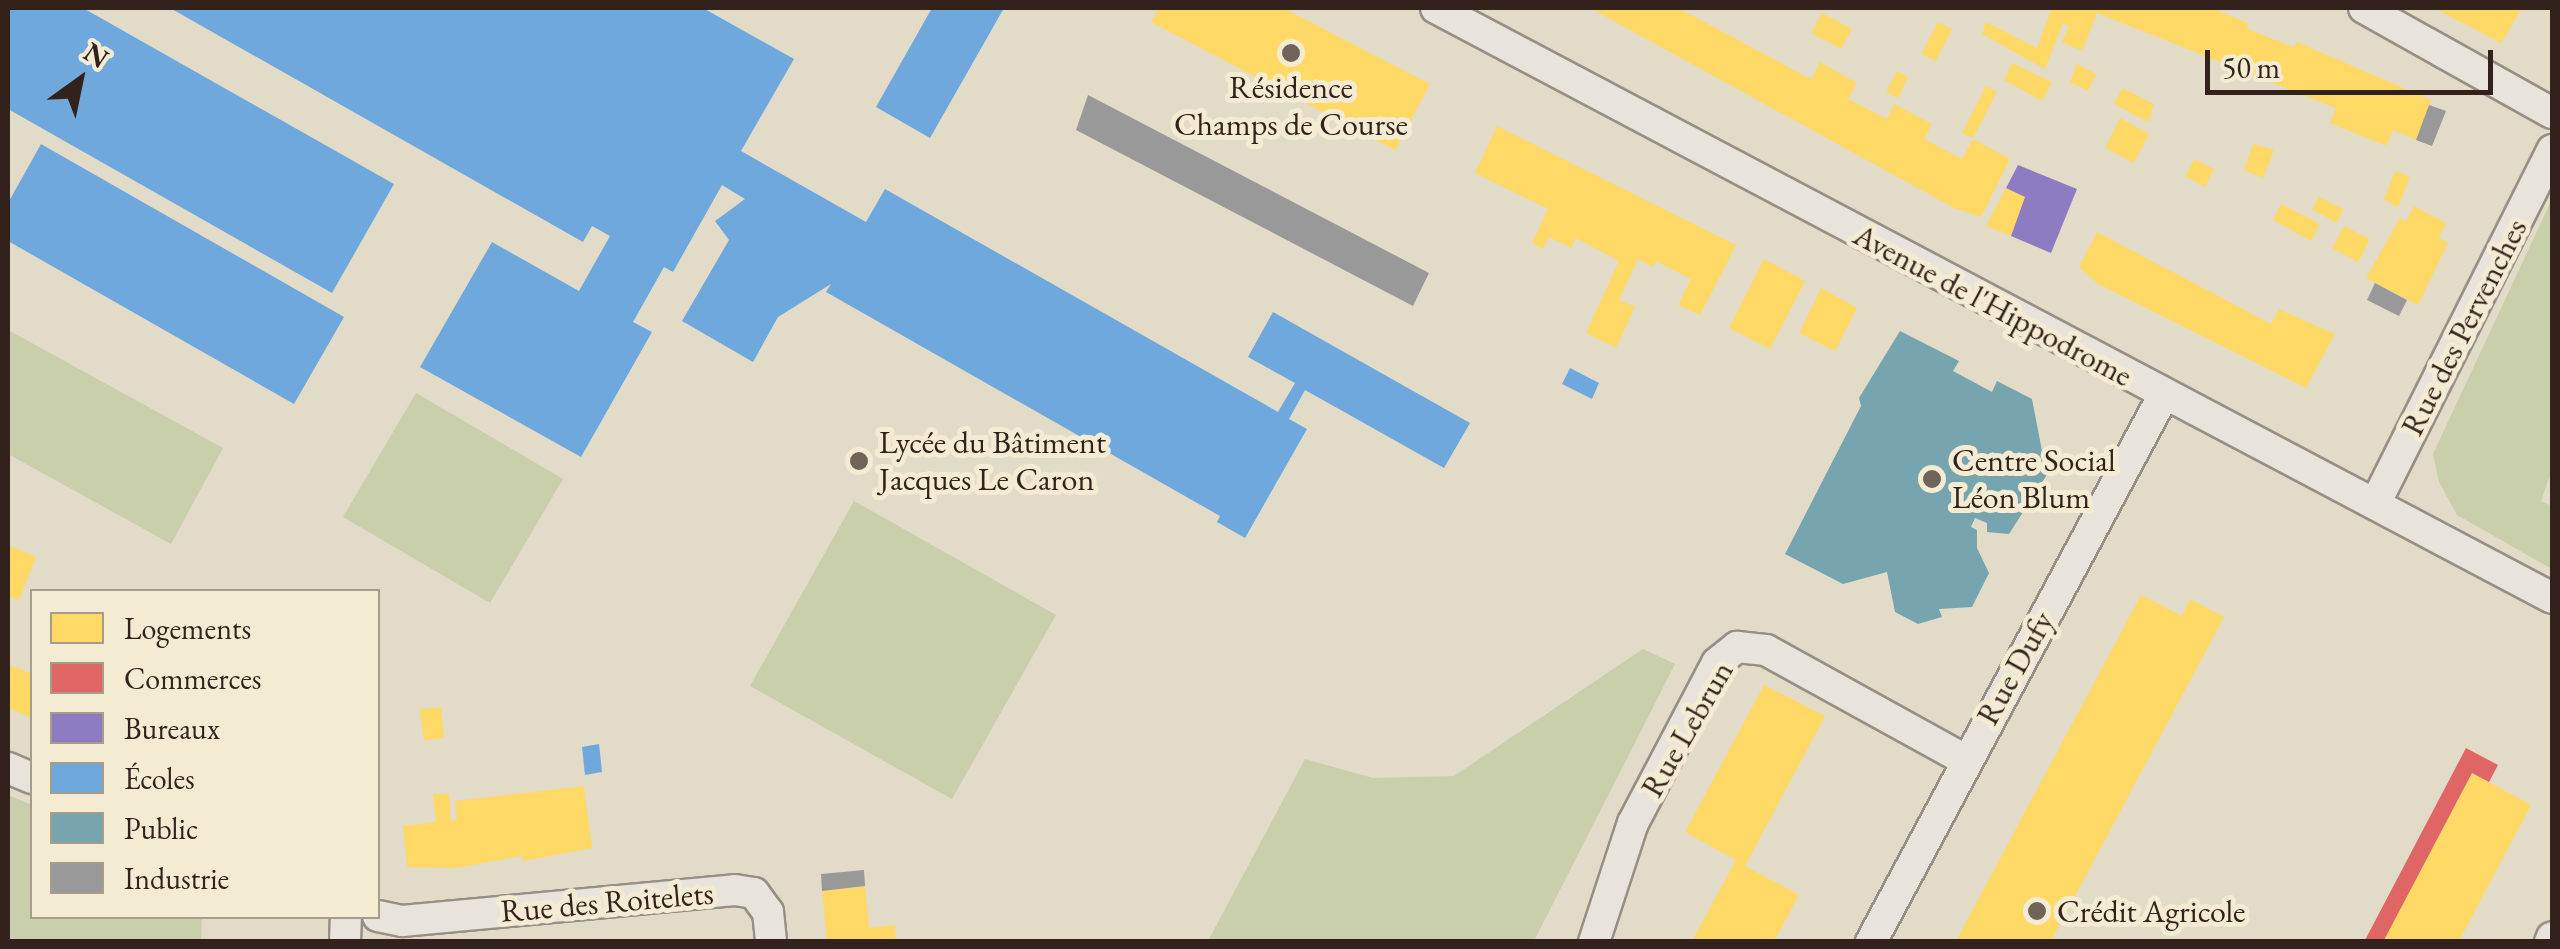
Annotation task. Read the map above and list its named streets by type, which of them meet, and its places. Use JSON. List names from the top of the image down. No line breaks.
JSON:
{"streets":{"street":["Avenue de l'Hippodrome","Rue des Pervenches","Rue Dufy","Rue Lebrun","Rue des Roitelets"]},"crossings":[["Avenue de l'Hippodrome","Rue des Pervenches"],["Avenue de l'Hippodrome","Rue Dufy"],["Rue Dufy","Rue Lebrun"]],"places":["Résidence Champs de Course","Lycée du Bâtiment Jacques Le Caron","Centre Social Léon Blum","Crédit Agricole"],"legend":["Logements","Commerces","Bureaux","Écoles","Public","Industrie"],"scale_bar":"50 m","north":"top right"}
